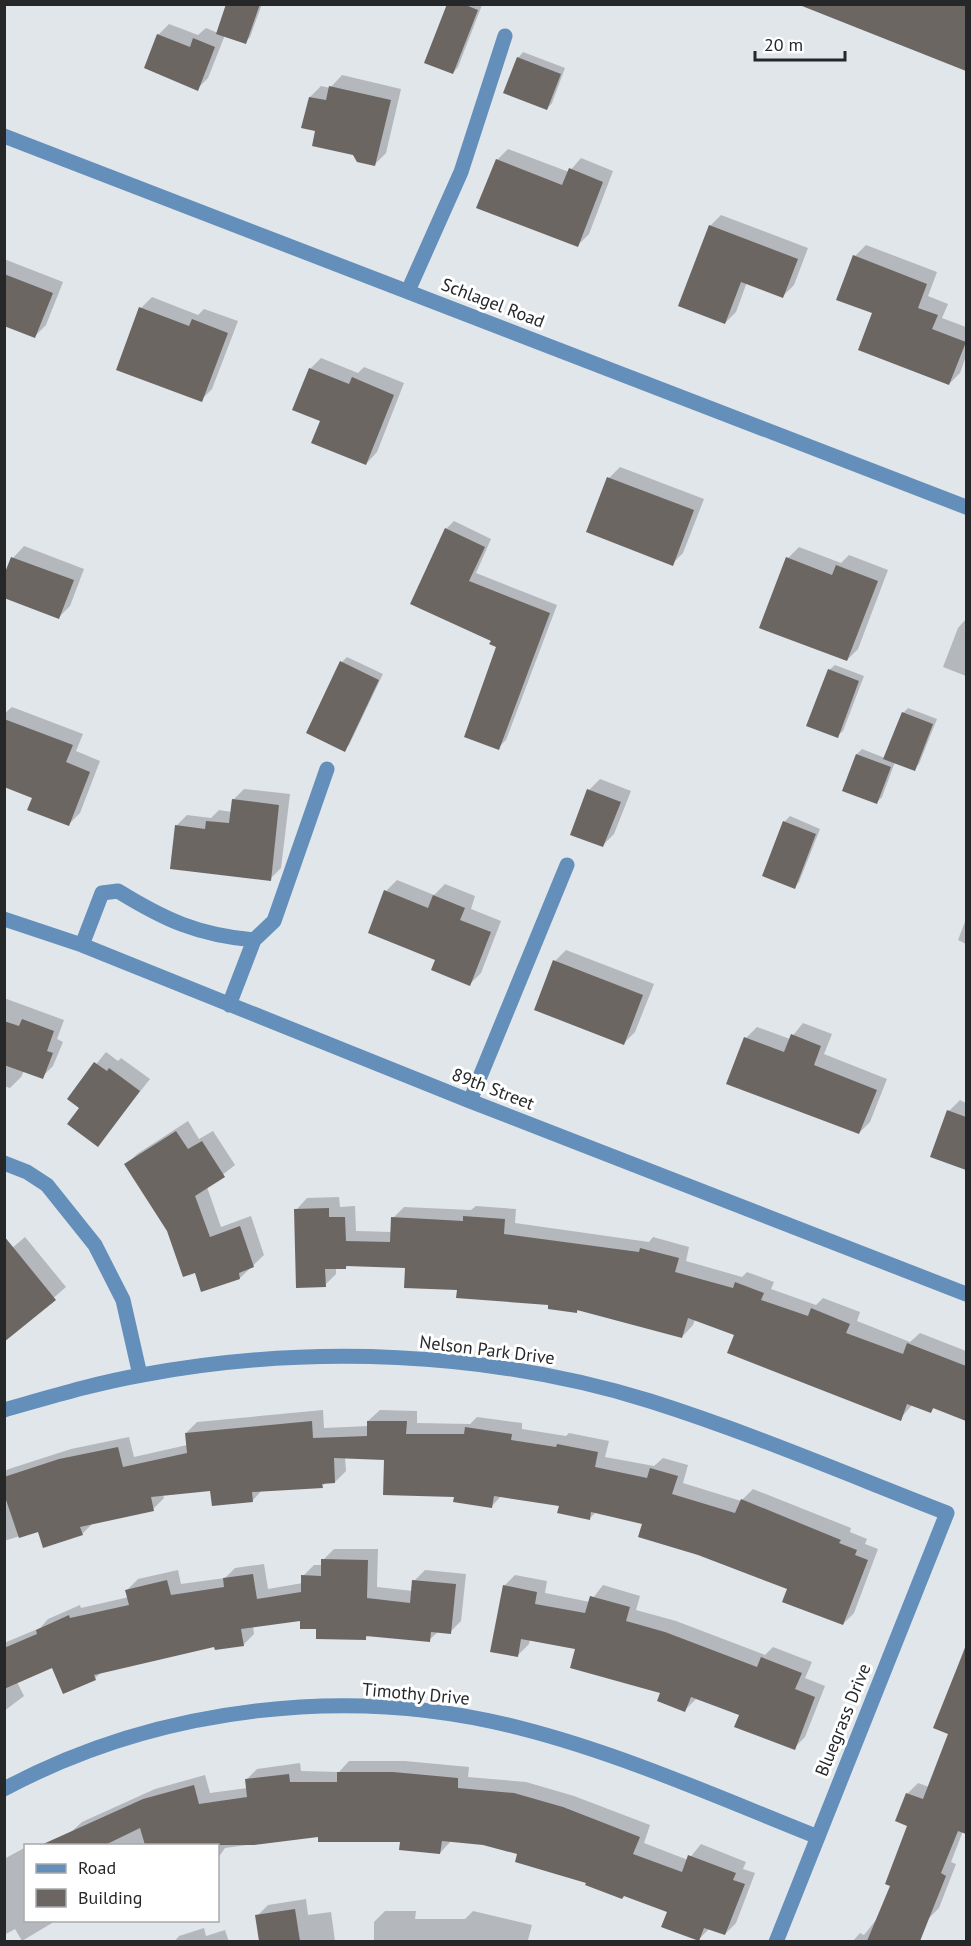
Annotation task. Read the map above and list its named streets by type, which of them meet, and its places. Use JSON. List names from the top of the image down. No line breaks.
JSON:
{"streets":{"street":["Schlagel Road","89th Street","Nelson Park Drive","Timothy Drive","Bluegrass Drive"]},"crossings":[["Nelson Park Drive","Bluegrass Drive"],["Timothy Drive","Bluegrass Drive"]],"legend":["Road","Building"],"scale_bar":"20 m"}
